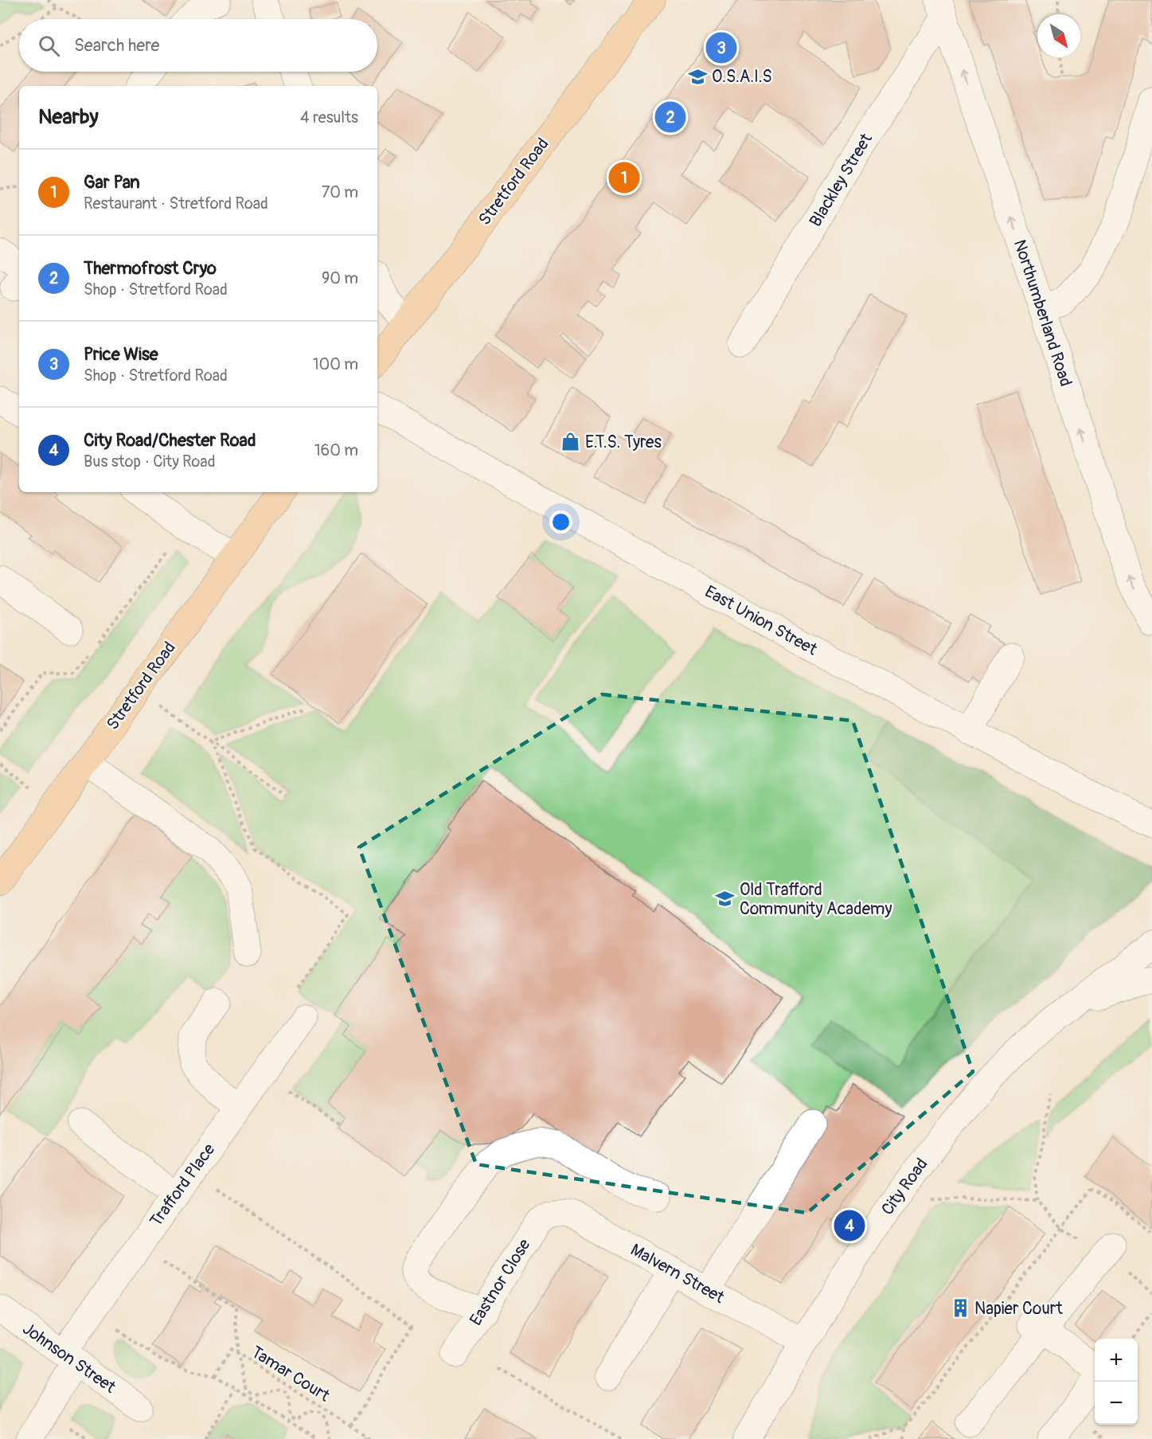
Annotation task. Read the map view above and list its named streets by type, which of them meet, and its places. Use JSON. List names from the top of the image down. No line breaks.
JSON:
{"streets":{"main road":["Stretford Road"],"street":["Blackley Street","Northumberland Road","East Union Street","Trafford Place","City Road","Malvern Street","Eastnor Close","Johnson Street"],"path":["Tamar Court"]},"crossings":[["Blackley Street","Northumberland Road"],["Trafford Place","Johnson Street"],["City Road","Malvern Street"],["Malvern Street","Eastnor Close"]],"one_way":["Northumberland Road"],"places":{"school or university":["O.S.A.I.S","Old Trafford Community Academy"],"shop":["E.T.S. Tyres"],"building":["Napier Court"]},"north":"bottom right","page":{"search":"Search here","pins":["3","2","1","4"],"heading":["Nearby","4 results"],"list":[{"mark":"1","name":"Gar Pan","note":"Restaurant · Stretford Road","value":"70 m"},{"mark":"2","name":"Thermofrost Cryo","note":"Shop · Stretford Road","value":"90 m"},{"mark":"3","name":"Price Wise","note":"Shop · Stretford Road","value":"100 m"},{"mark":"4","name":"City Road/Chester Road","note":"Bus stop · City Road","value":"160 m"}],"map_buttons":["+","−"]}}
